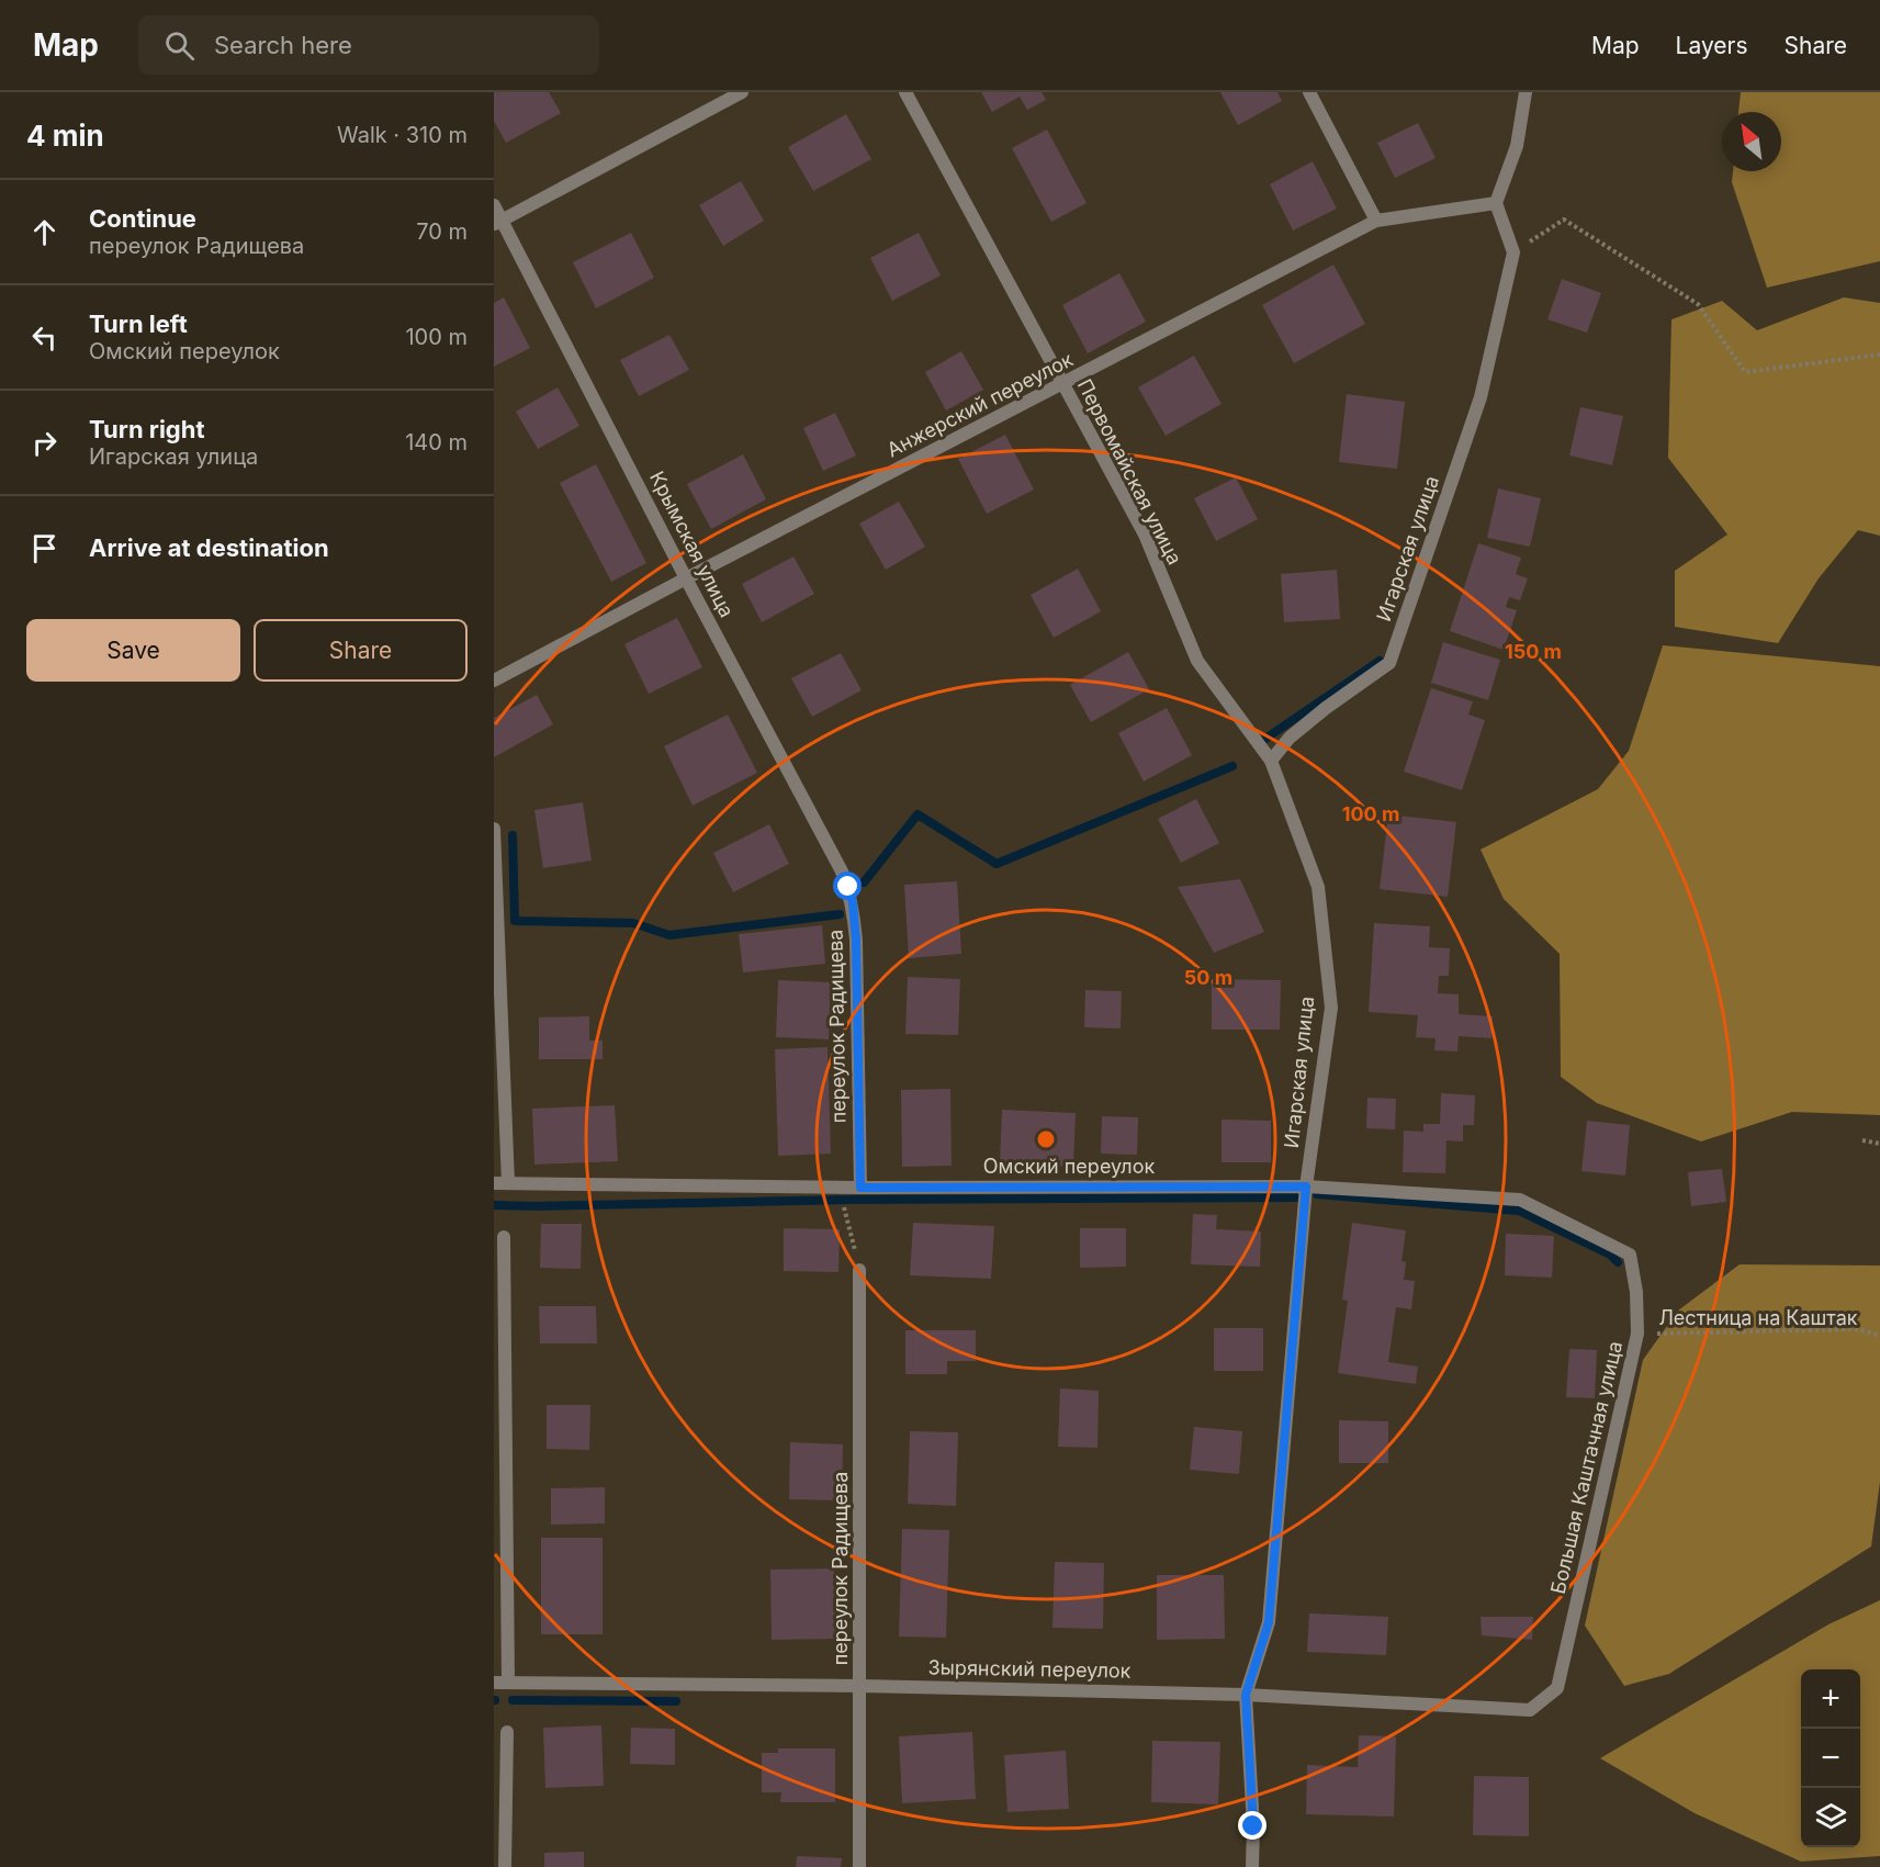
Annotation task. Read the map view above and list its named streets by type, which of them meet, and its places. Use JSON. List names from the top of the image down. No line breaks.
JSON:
{"streets":{"street":["Анжерский переулок","Первомайская улица","Крымская улица","Игарская улица","переулок Радищева","Омский переулок","Большая Каштачная улица","Зырянский переулок"],"path":["Лестница на Каштак"]},"crossings":[["Анжерский переулок","Первомайская улица"],["Анжерский переулок","Крымская улица"],["Первомайская улица","Игарская улица"],["Крымская улица","переулок Радищева"],["Игарская улица","Омский переулок"],["Игарская улица","Зырянский переулок"],["переулок Радищева","Омский переулок"],["переулок Радищева","Зырянский переулок"],["Омский переулок","Большая Каштачная улица"],["Лестница на Каштак","Большая Каштачная улица"],["Большая Каштачная улица","Зырянский переулок"]],"north":"top left","page":{"header":"Map","search":"Search here","nav":["Map","Layers","Share"],"heading":["4 min","Walk · 310 m"],"list":[["Continue","переулок Радищева","70 m"],["Turn left","Омский переулок","100 m"],["Turn right","Игарская улица","140 m"],"Arrive at destination"],"buttons":["Save","Share"],"map_buttons":["+","−"]},"rings":["150 m","100 m","50 m"]}
